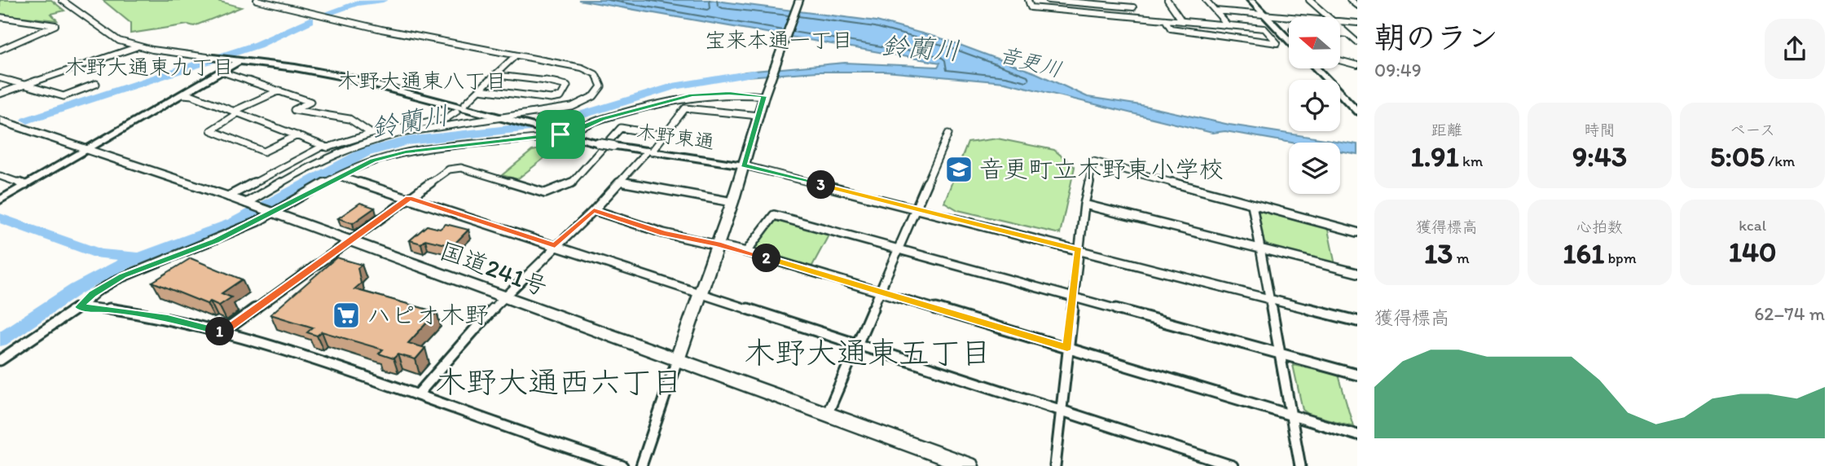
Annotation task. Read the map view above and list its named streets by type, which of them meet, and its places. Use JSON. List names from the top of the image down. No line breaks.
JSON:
{"streets":{"highway":["国道241号"],"street":["木野東通"]},"districts":["宝来本通一丁目","木野大通東九丁目","木野大通東八丁目","木野大通東五丁目","木野大通西六丁目"],"water":["鈴蘭川","音更川"],"places":{"school or university":["音更町立木野東小学校"],"supermarket":["ハピオ木野"]},"north":"left","page":{"heading":["朝のラン","09:49"],"stats":[["距離","1.91 km"],["時間","9:43"],["ペース","5:05 /km"],["獲得標高","13 m"],["心拍数","161 bpm"],["kcal","140"]],"pins":["3","2","1"],"chart":["獲得標高","62–74 m"]}}
